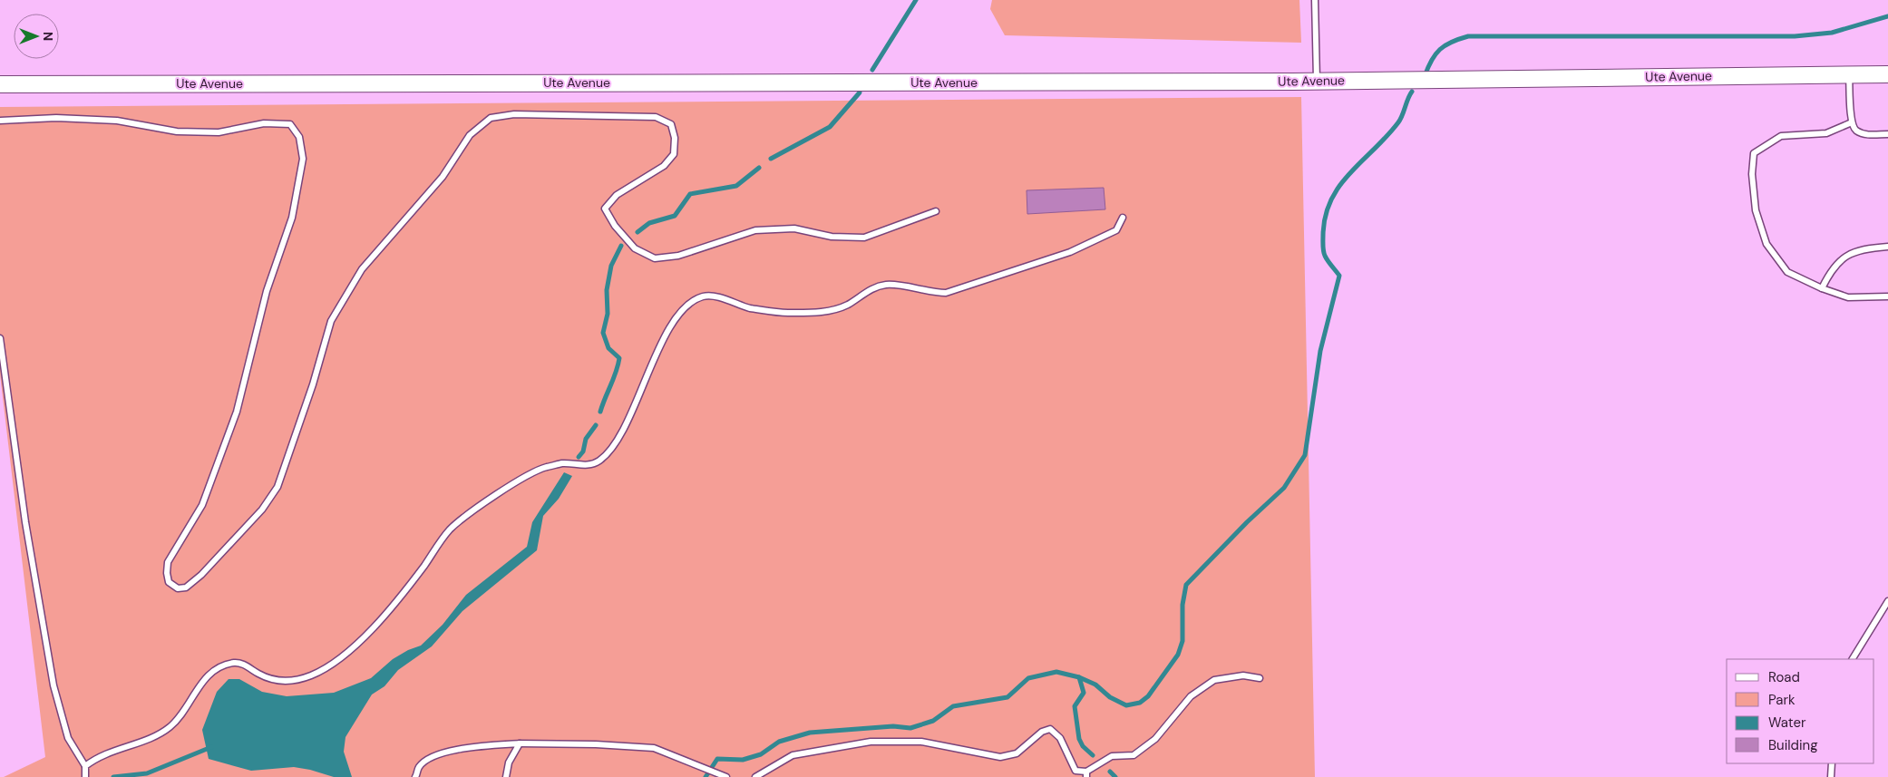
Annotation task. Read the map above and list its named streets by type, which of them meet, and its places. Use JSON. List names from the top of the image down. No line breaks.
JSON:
{"streets":{"main road":["Ute Avenue"]},"legend":["Road","Park","Water","Building"],"north":"right"}
